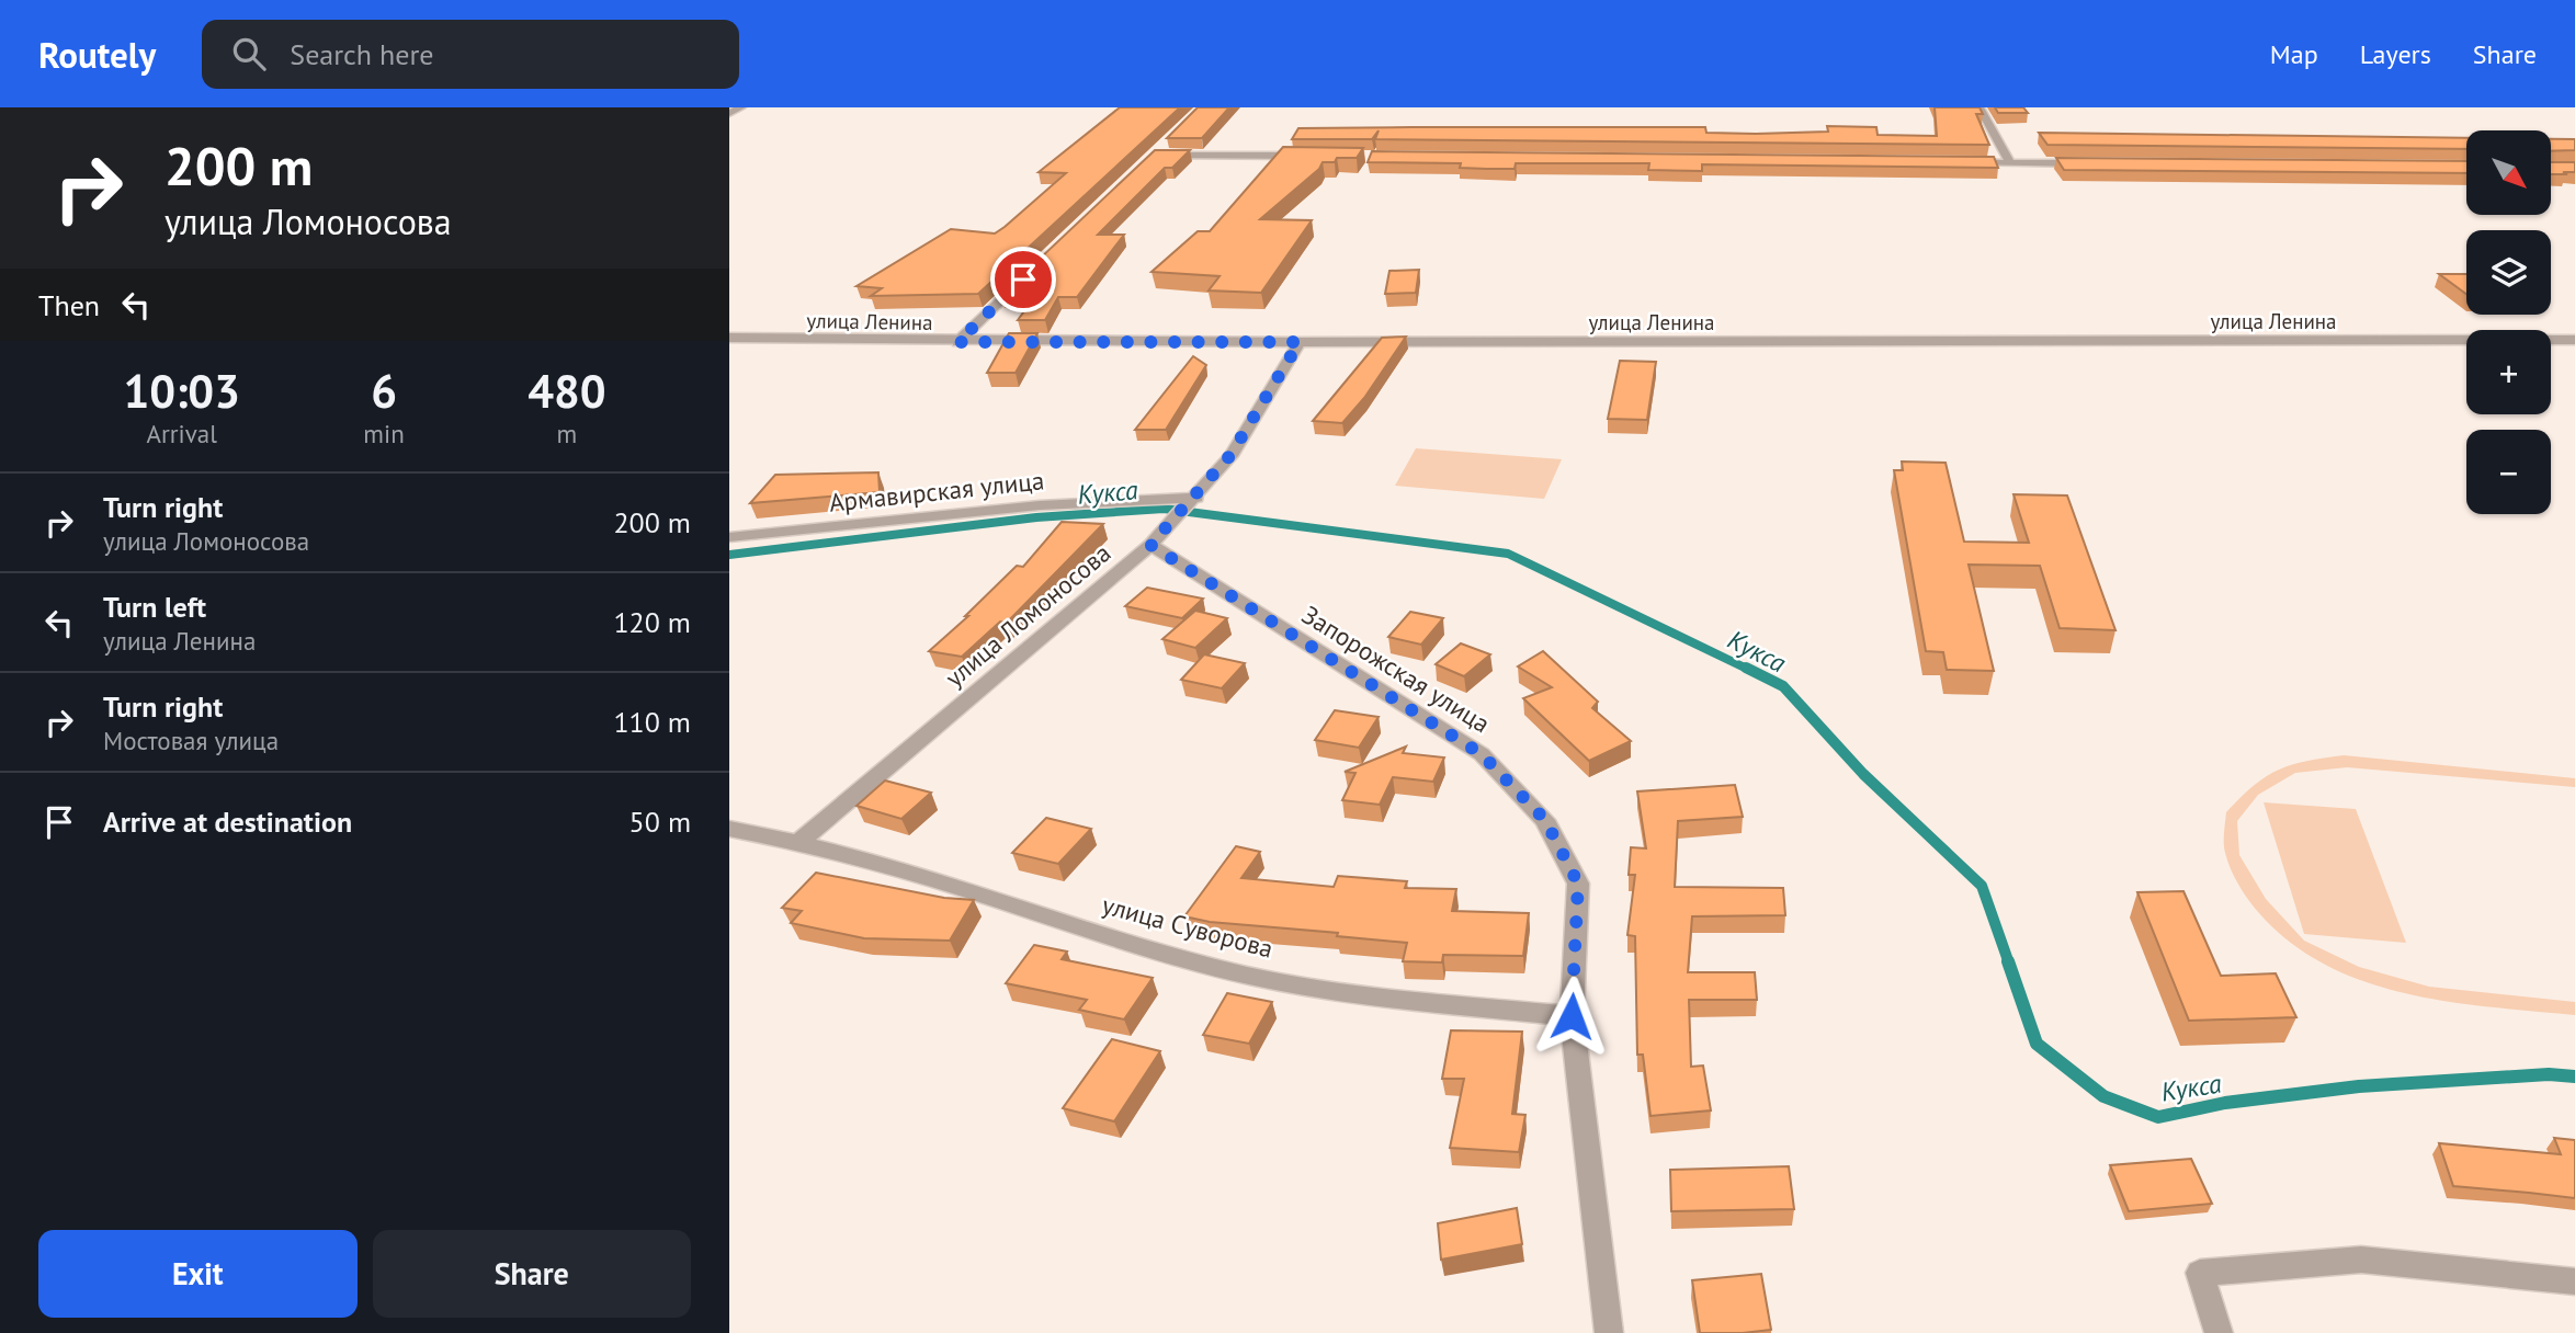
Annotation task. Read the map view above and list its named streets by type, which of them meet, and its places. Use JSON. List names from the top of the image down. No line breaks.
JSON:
{"streets":{"street":["улица Ленина","Армавирская улица","улица Ломоносова","Запорожская улица","улица Суворова"]},"crossings":[["улица Ленина","улица Ломоносова"],["Армавирская улица","улица Ломоносова"],["улица Ломоносова","Запорожская улица"],["улица Ломоносова","улица Суворова"],["Запорожская улица","улица Суворова"]],"water":["Кукса"],"north":"bottom right","page":{"header":"Routely","search":"Search here","nav":["Map","Layers","Share"],"turn":["200 m","улица Ломоносова"],"map_buttons":["+","−"],"then":"Then","eta":["10:03","Arrival","6","min","480","m"],"list":[{"name":"Turn right","note":"улица Ломоносова","value":"200 m"},{"name":"Turn left","note":"улица Ленина","value":"120 m"},{"name":"Turn right","note":"Мостовая улица","value":"110 m"},{"name":"Arrive at destination","value":"50 m"}],"buttons":["Exit","Share"]}}
